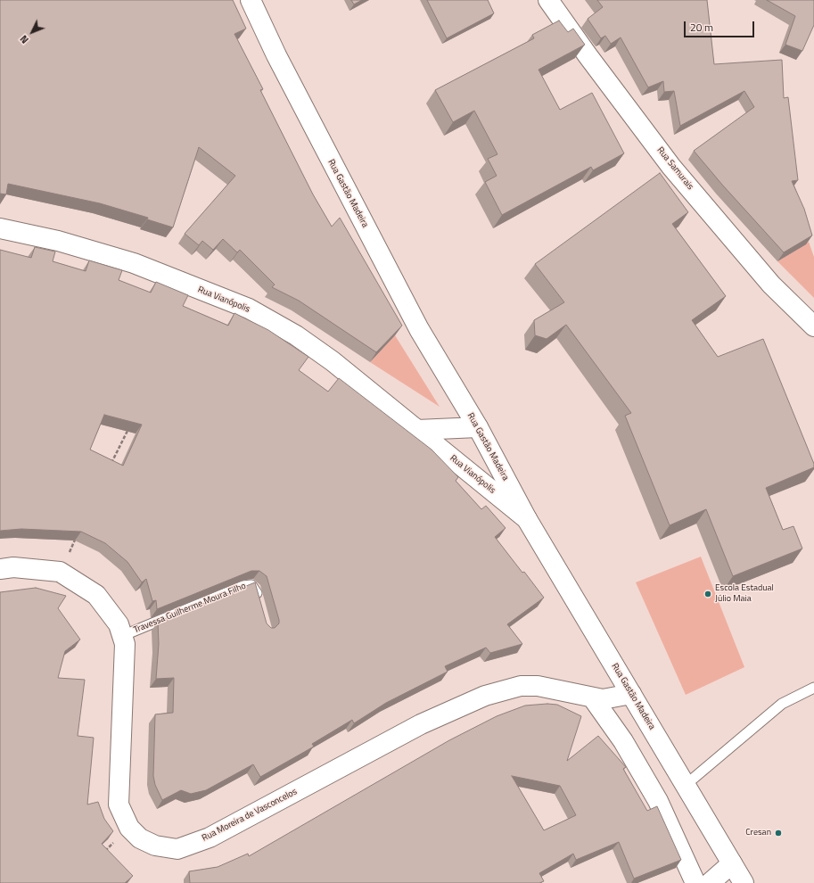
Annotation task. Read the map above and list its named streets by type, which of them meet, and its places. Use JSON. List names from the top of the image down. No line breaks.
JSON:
{"streets":{"street":["Rua Samurais","Rua Gastão Madeira","Rua Vianópolis","Rua Moreira de Vasconcelos"],"lane":["Travessa Guilherme Moura Filho"]},"crossings":[["Rua Gastão Madeira","Rua Vianópolis"],["Rua Gastão Madeira","Rua Moreira de Vasconcelos"],["Travessa Guilherme Moura Filho","Rua Moreira de Vasconcelos"]],"places":["Escola Estadual Júlio Maia","Cresan"],"scale_bar":"20 m","north":"bottom left"}
